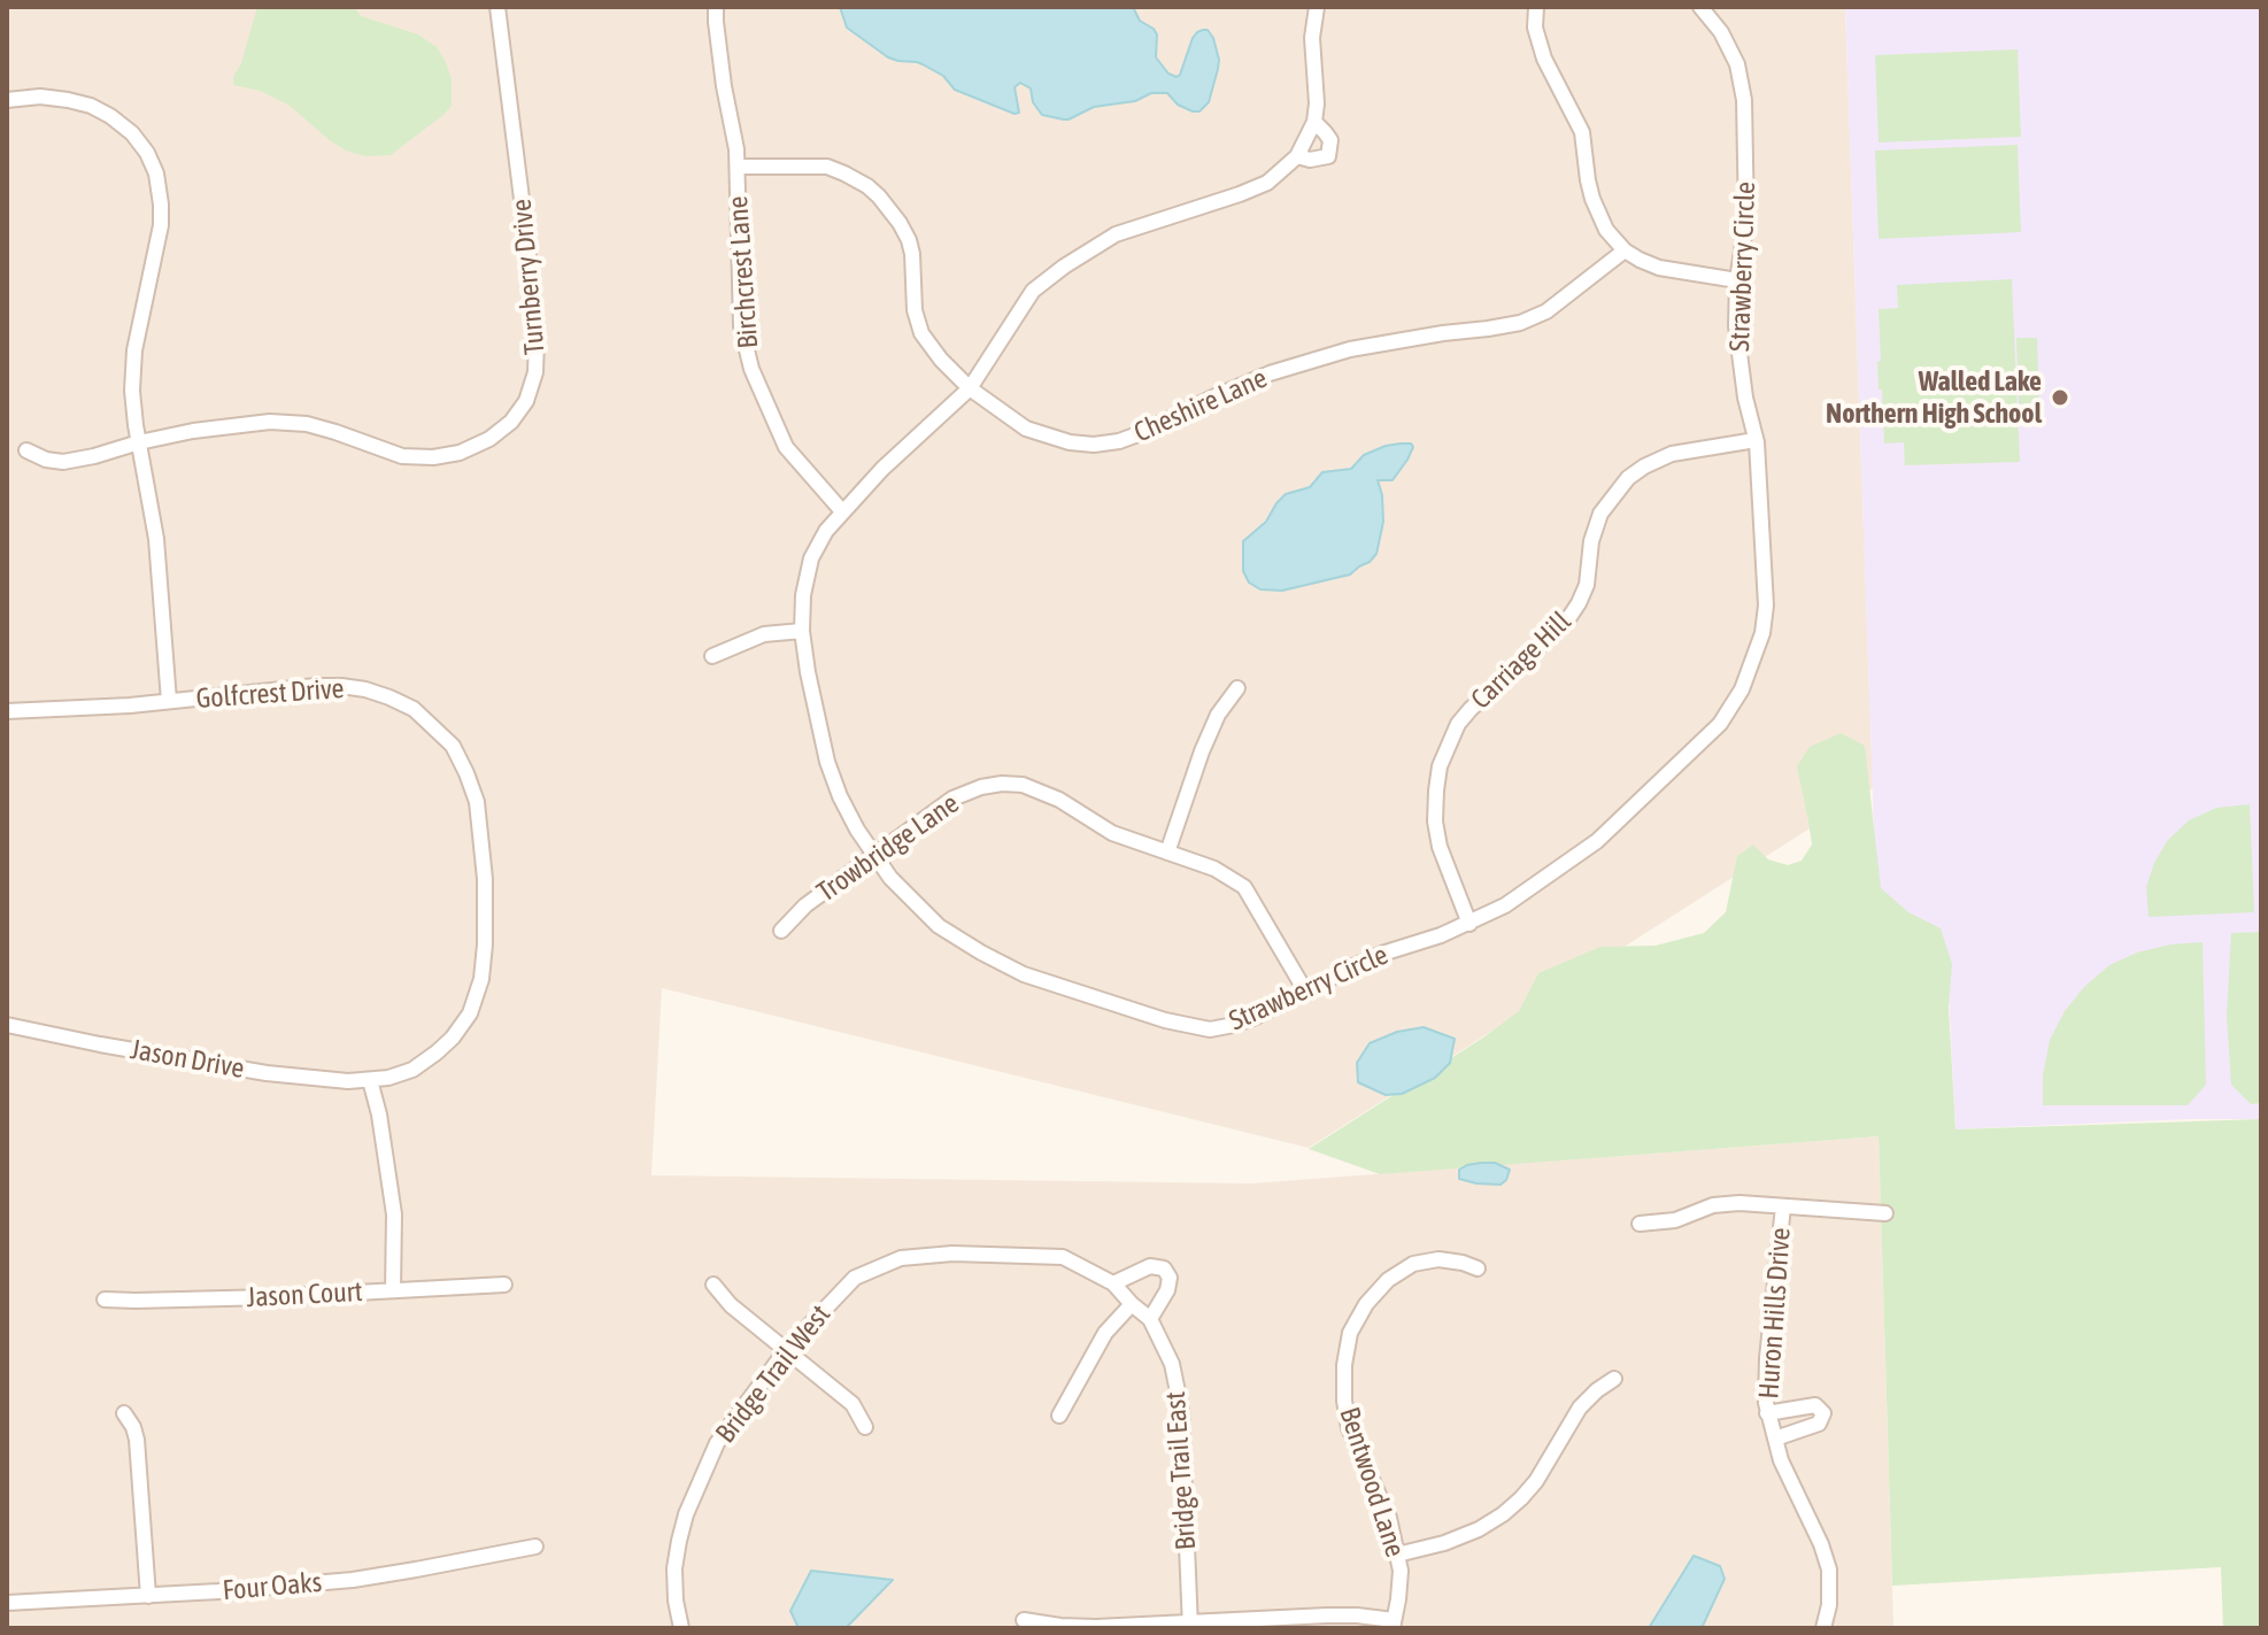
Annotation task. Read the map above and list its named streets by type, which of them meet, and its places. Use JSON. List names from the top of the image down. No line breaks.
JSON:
{"streets":{"street":["Strawberry Circle","Birchcrest Lane","Turnberry Drive","Cheshire Lane","Carriage Hill","Golfcrest Drive","Trowbridge Lane","Jason Drive","Jason Court","Huron Hills Drive","Bridge Trail West","Bridge Trail East","Bentwood Lane","Four Oaks"]},"crossings":[["Strawberry Circle","Birchcrest Lane"],["Strawberry Circle","Cheshire Lane"],["Strawberry Circle","Carriage Hill"],["Strawberry Circle","Trowbridge Lane"],["Birchcrest Lane","Cheshire Lane"],["Golfcrest Drive","Jason Drive"],["Bridge Trail West","Bridge Trail East"]],"places":["Walled Lake Northern High School"]}
